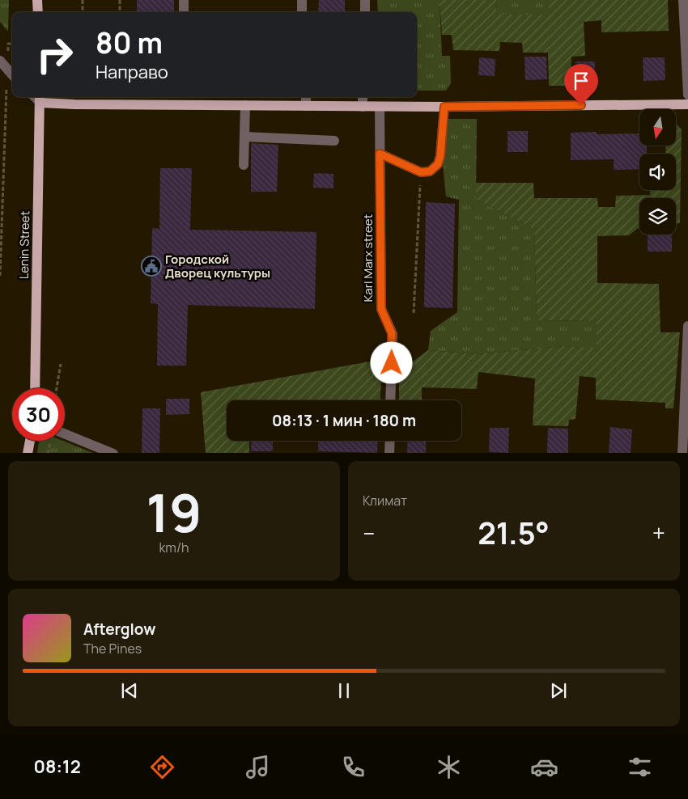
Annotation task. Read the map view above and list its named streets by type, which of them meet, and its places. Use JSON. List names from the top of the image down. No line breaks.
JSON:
{"streets":{"main road":["Lenin Street"],"street":["Karl Marx street"]},"places":{"public building":["Городской Дворец культуры"]},"north":"bottom","page":{"turn":["80 m","Направо"],"limit":"30","trip":"08:13 · 1 мин · 180 m","tile":[["19","km/h"],"Климат"],"heat":["−","21.5°","+"],"song":["Afterglow","The Pines"],"tabs":"08:12"}}
